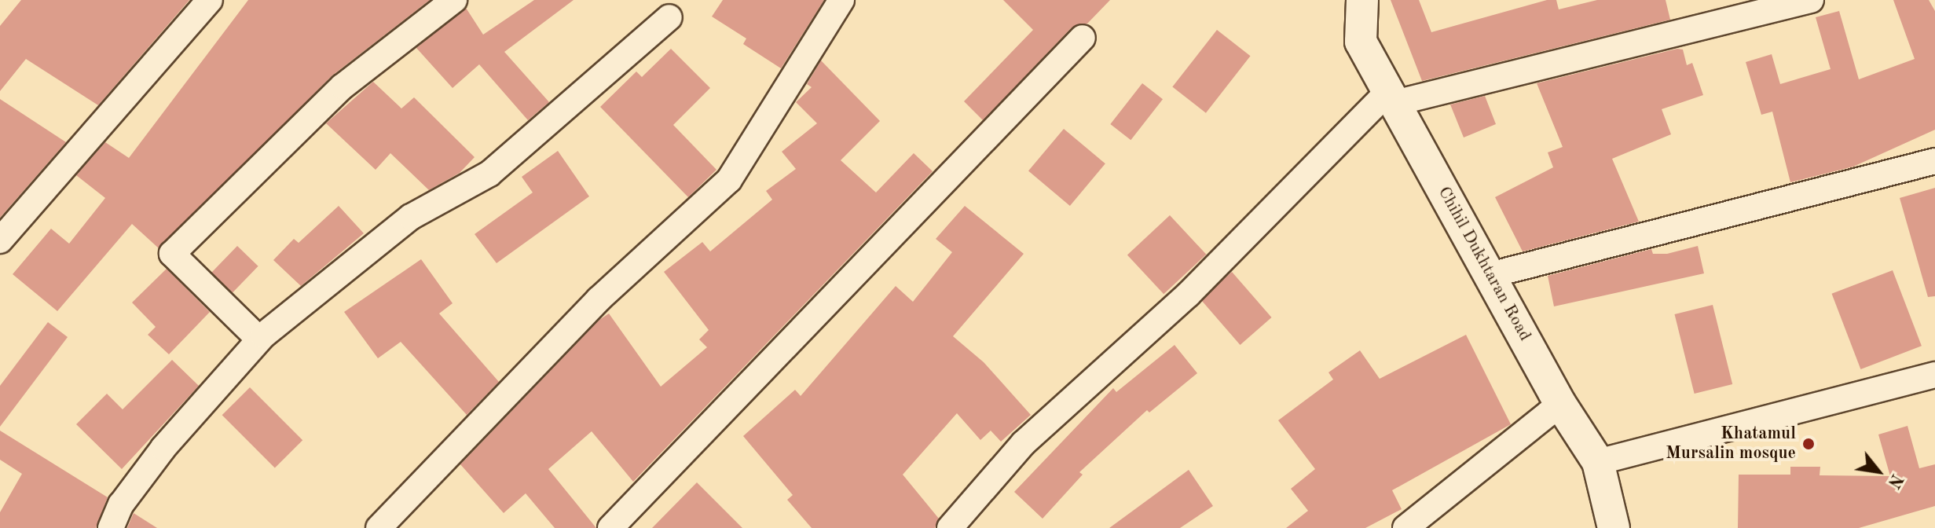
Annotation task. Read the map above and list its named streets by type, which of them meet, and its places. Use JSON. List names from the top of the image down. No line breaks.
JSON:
{"streets":{"street":["Chihil Dukhtaran Road"]},"places":["Khatamul Mursalin mosque"],"north":"bottom right"}
